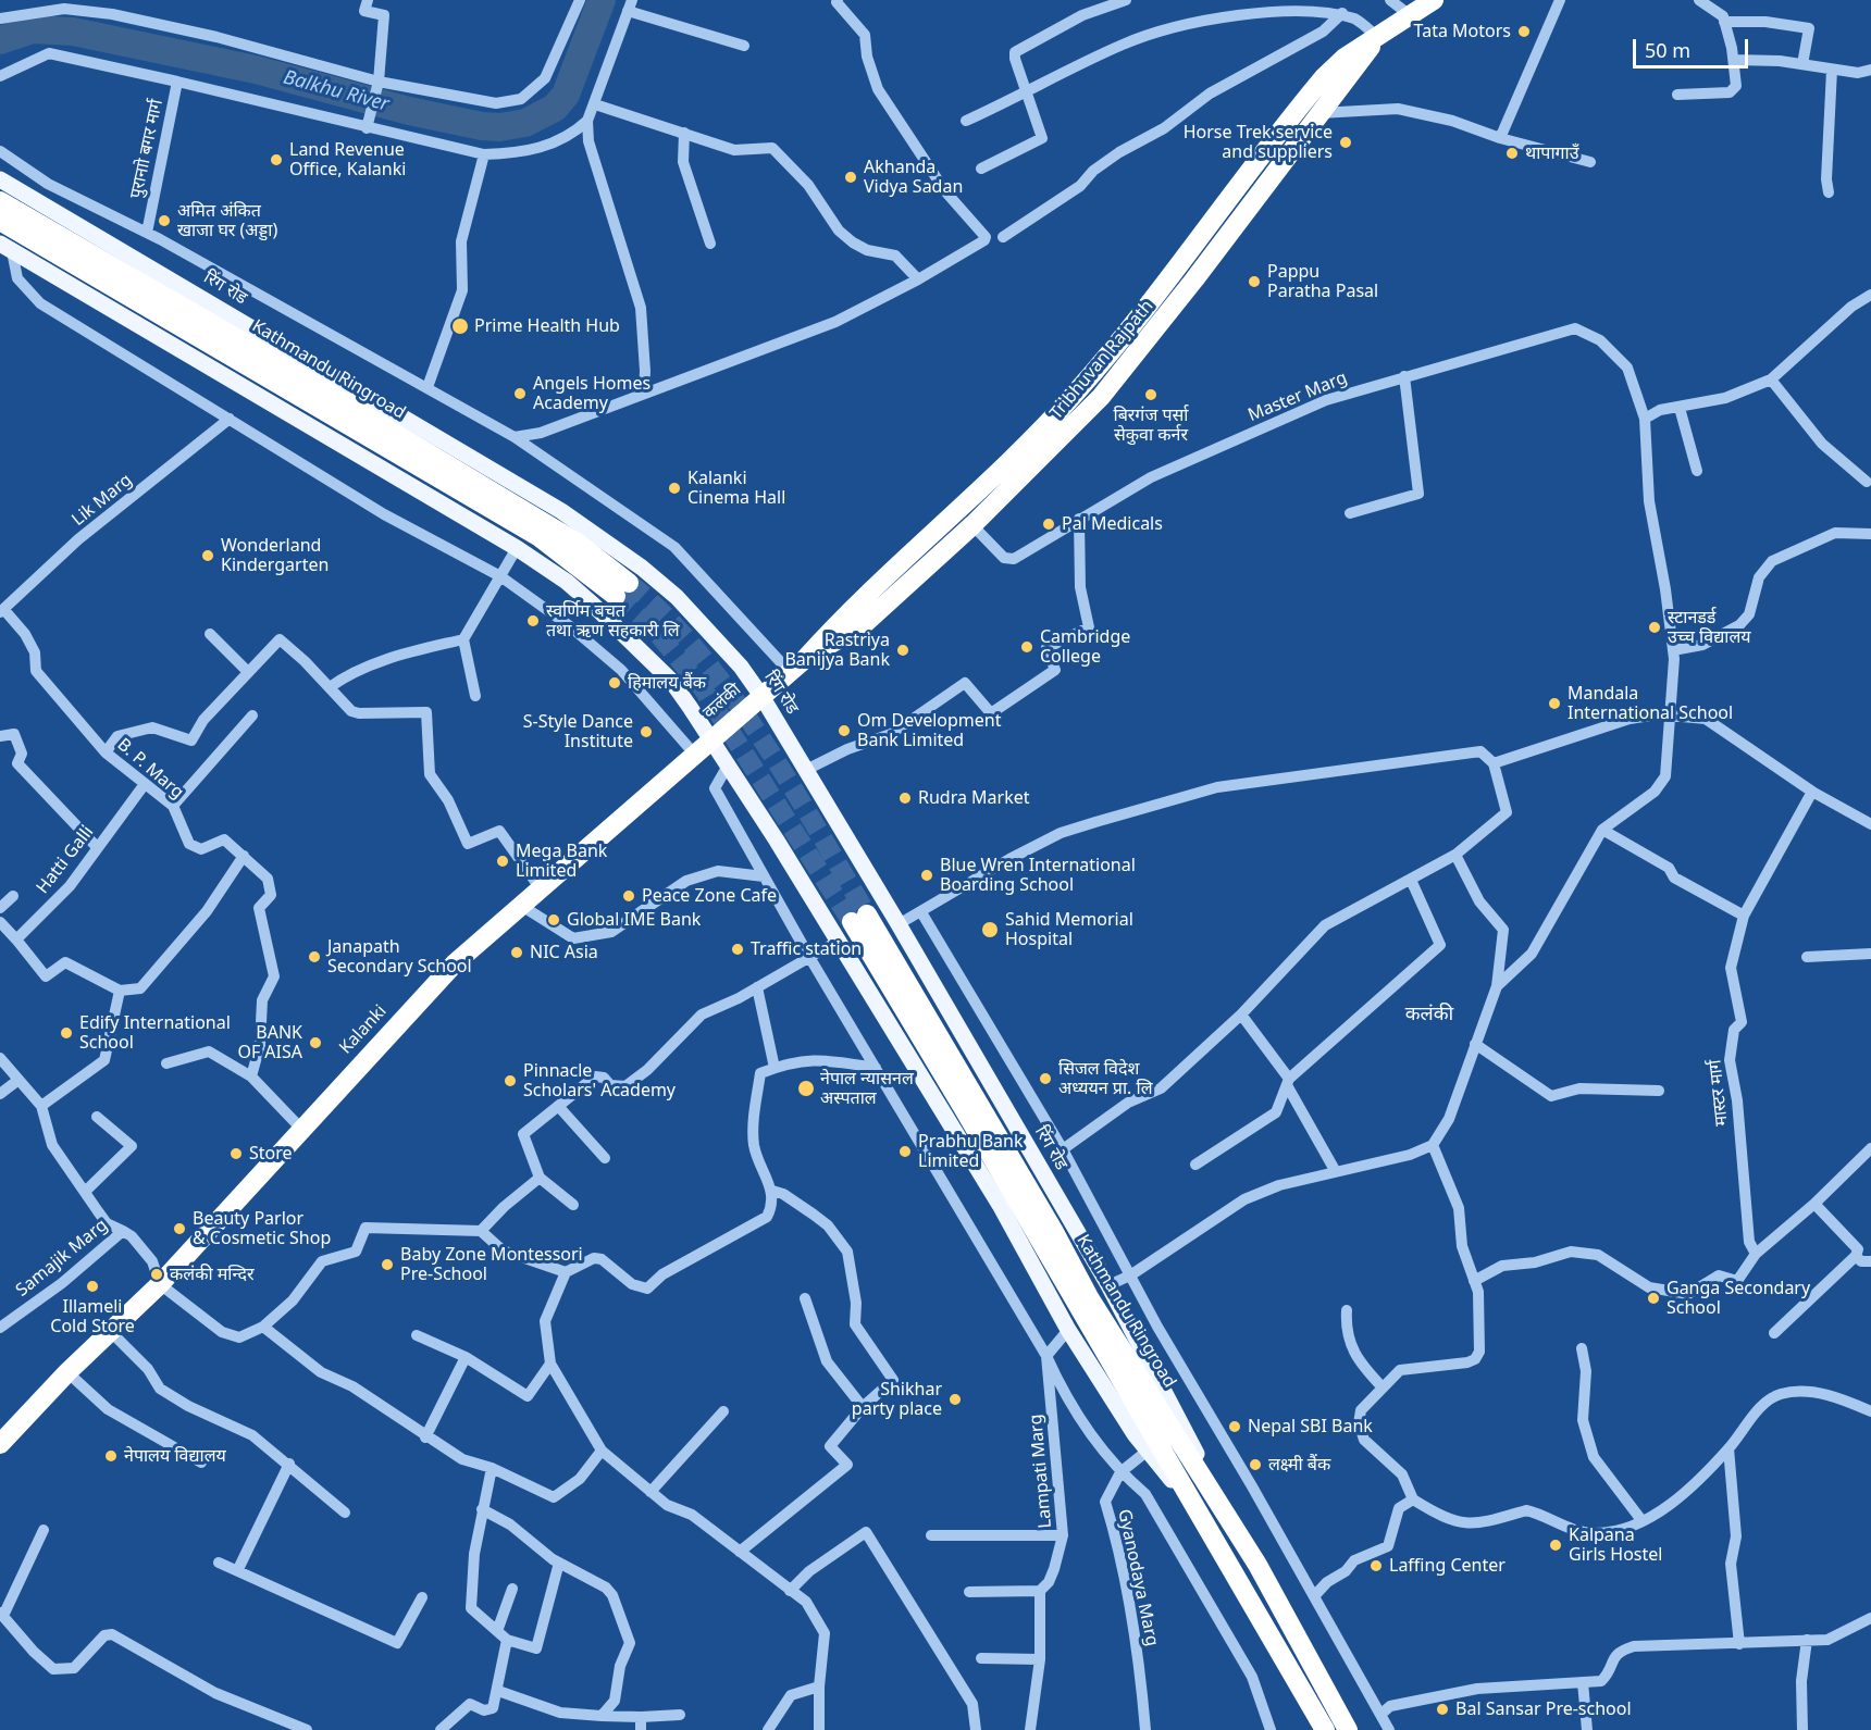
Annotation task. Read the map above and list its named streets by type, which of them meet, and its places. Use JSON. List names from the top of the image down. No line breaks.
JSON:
{"streets":{"highway":["Tribhuvan Rajpath","Kathmandu Ringroad","कलंकी","Kalanki"],"main road":["रिंग रोड"],"street":["पुरानाो बगर मार्ग","Master Marg","Lik Marg","B. P. Marg","Hatti Galli","मास्टर मार्ग","Samajik Marg","Lampati Marg","Gyanodaya Marg"]},"crossings":[["रिंग रोड","Tribhuvan Rajpath"],["रिंग रोड","Kathmandu Ringroad"],["रिंग रोड","कलंकी"],["Tribhuvan Rajpath","Master Marg"],["Tribhuvan Rajpath","कलंकी"],["Lik Marg","B. P. Marg"],["कलंकी","Kalanki"],["B. P. Marg","Hatti Galli"],["Kalanki","Samajik Marg"]],"districts":["कलंकी"],"water":["Balkhu River"],"places":["Tata Motors","Horse Trek service and suppliers","थापागाउँ","Land Revenue Office, Kalanki","Akhanda Vidya Sadan","अमित अंकित खाजा घर (अड्डा)","Pappu Paratha Pasal","Prime Health Hub","Angels Homes Academy","बिरगंज पर्सा सेकुवा कर्नर","Kalanki Cinema Hall","Pal Medicals","Wonderland Kindergarten","स्वर्णिम बचत तथा ऋण सहकारी लि","स्टानडर्ड उच्च विद्यालय","Cambridge College","Rastriya Banijya Bank","हिमालय बैंक","Mandala International School","Om Development Bank Limited","S-Style Dance Institute","Rudra Market","Mega Bank Limited","Blue Wren International Boarding School","Peace Zone Cafe","Global IME Bank","Sahid Memorial Hospital","Traffic station","NIC Asia","Janapath Secondary School","Edify International School","BANK OF AISA","सिजल विदेश अध्ययन प्रा. लि","Pinnacle Scholars' Academy","नेपाल न्यासनल अस्पताल","Prabhu Bank Limited","Store","Beauty Parlor & Cosmetic Shop","Baby Zone Montessori Pre-School","कलंकी मन्दिर","Illameli Cold Store","Ganga Secondary School","Shikhar party place","Nepal SBI Bank","नेपालय विद्यालय","लक्ष्मी बैंक","Kalpana Girls Hostel","Laffing Center","Bal Sansar Pre-school"],"scale_bar":"50 m"}
